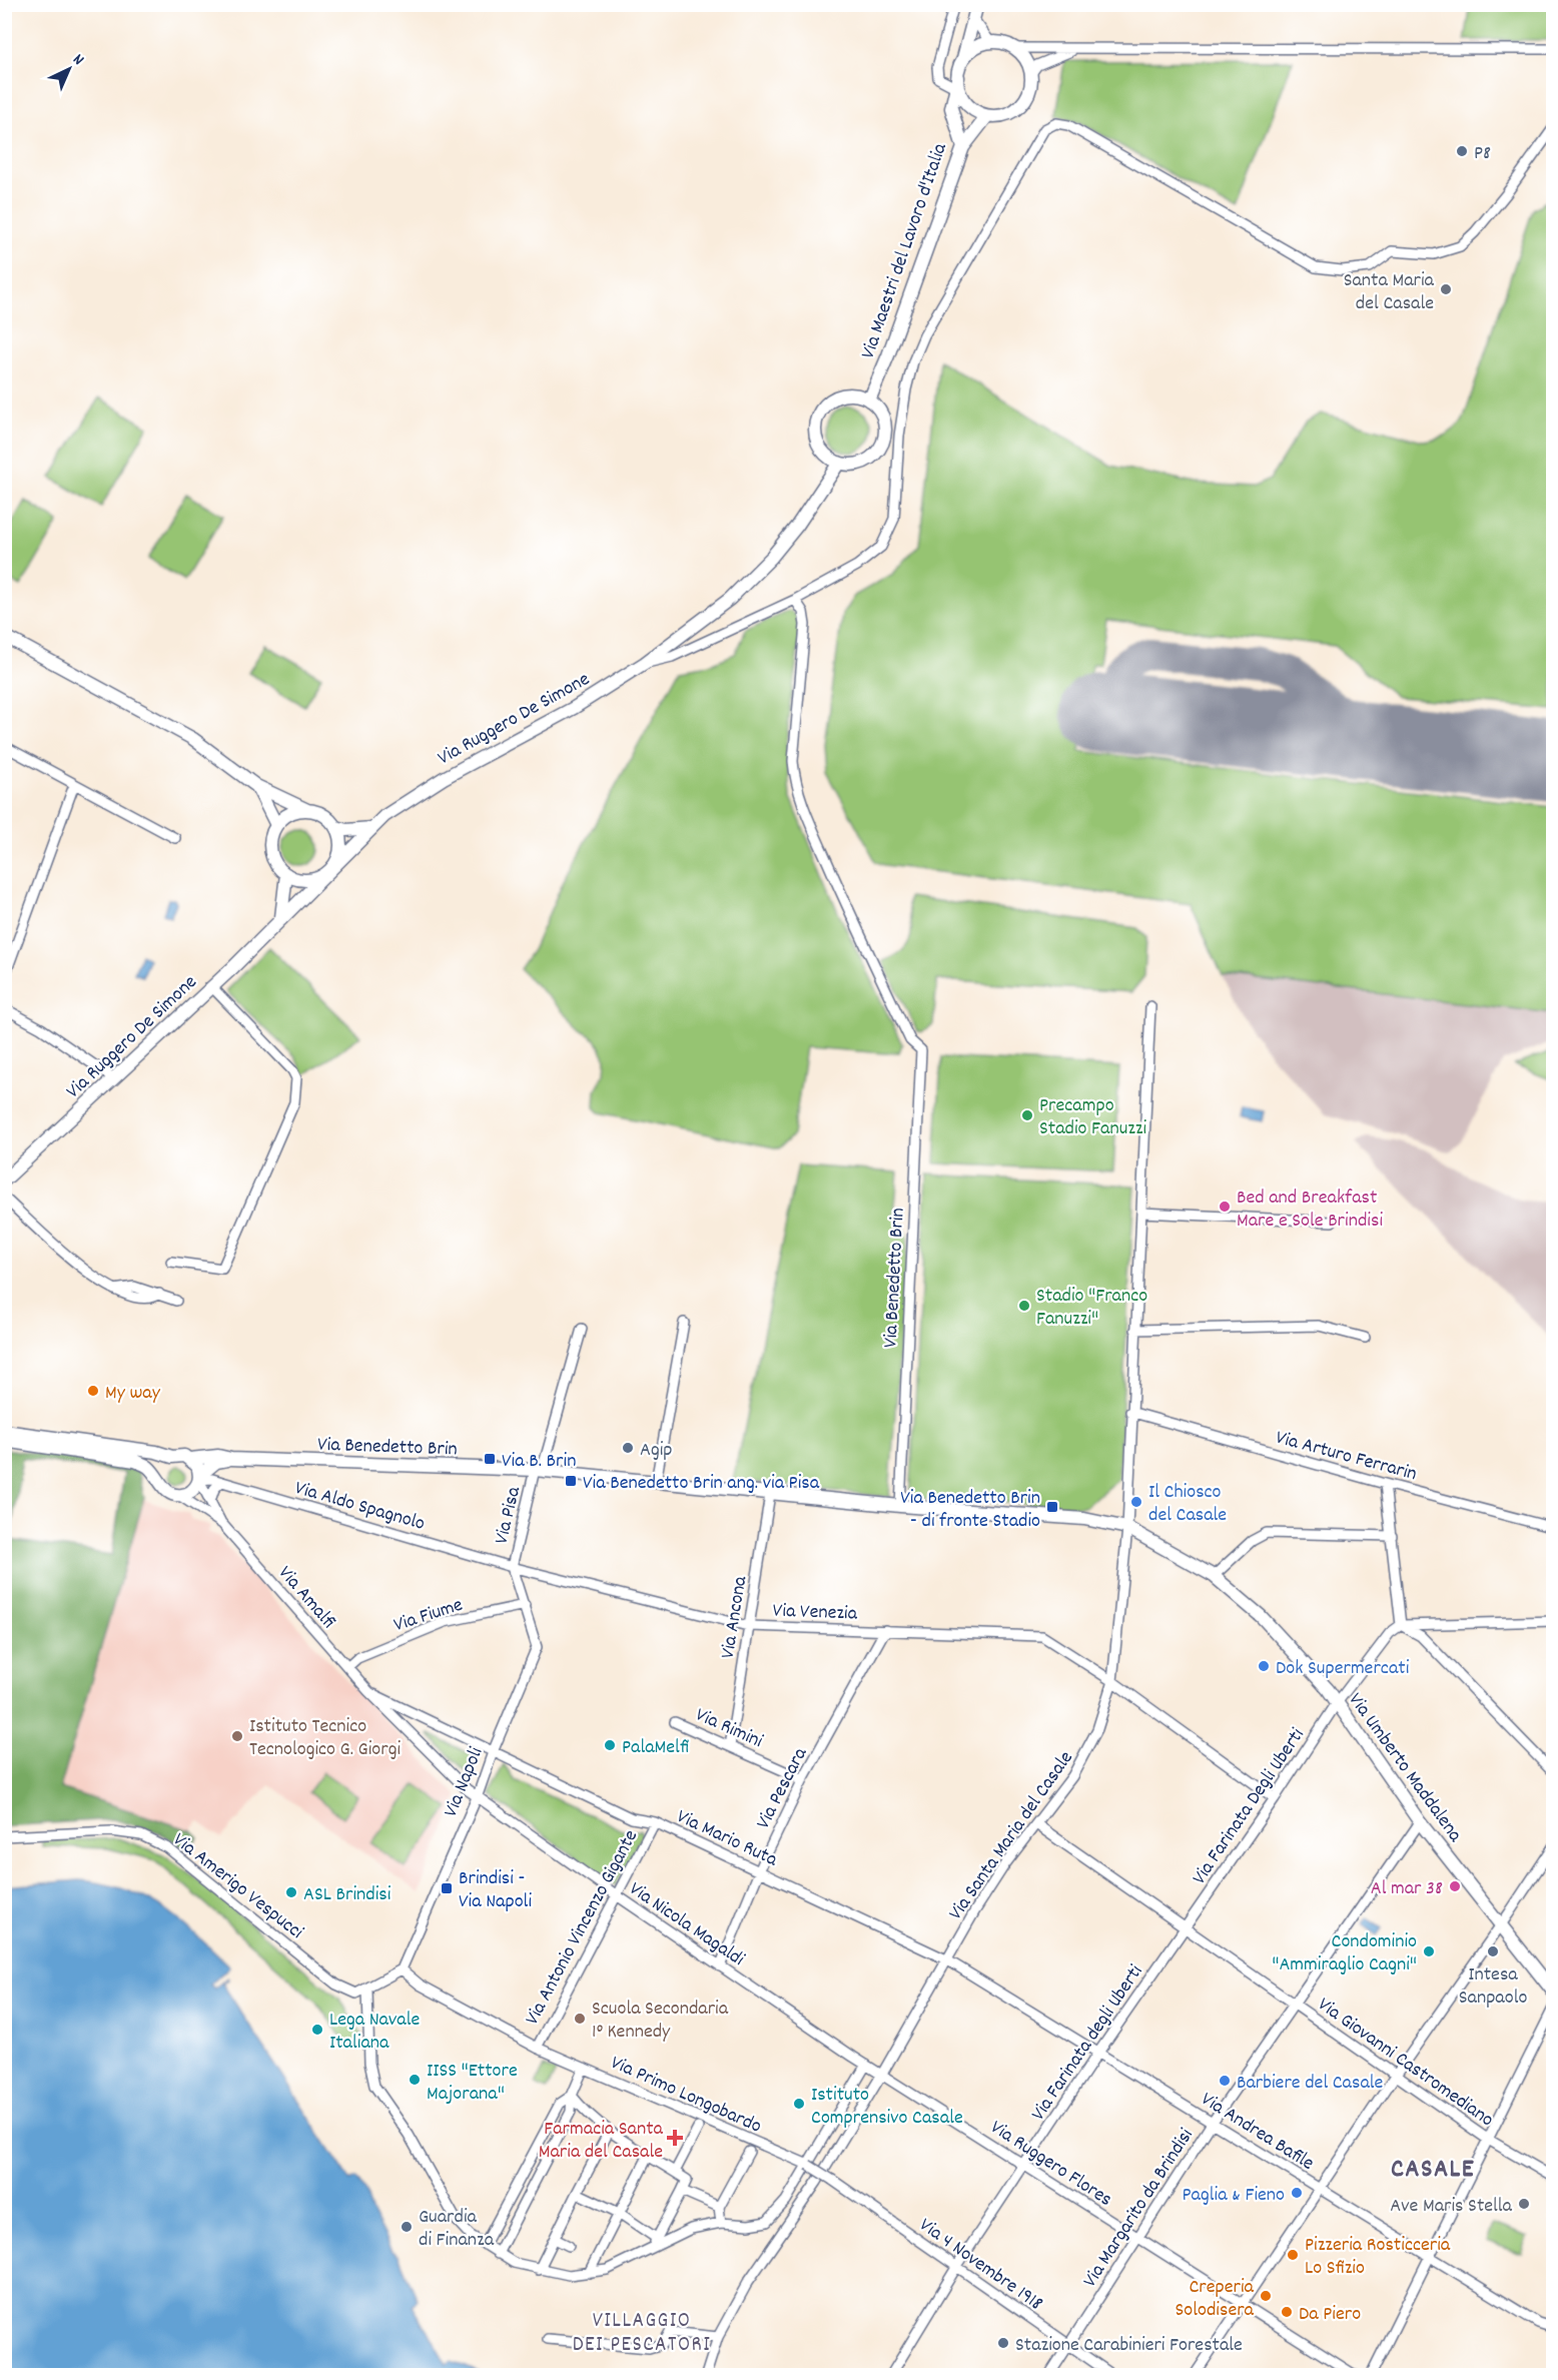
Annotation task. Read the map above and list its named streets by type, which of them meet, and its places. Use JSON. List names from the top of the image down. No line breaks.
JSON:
{"streets":{"street":["Via Maestri del Lavoro d'Italia","Via Ruggero De Simone","Via Benedetto Brin","Via Arturo Ferrarin","Via Aldo Spagnolo","Via Pisa","Via Amalfi","Via Venezia","Via Fiume","Via Ancona","Via Rimini","Via Umberto Maddalena","Via Napoli","Via Pescara","Via Farinata Degli Uberti","Via Santa Maria del Casale","Via Mario Ruta","Via Amerigo Vespucci","Via Nicola Magaldi","Via Antonio Vincenzo Gigante","Via Farinata degli Uberti","Via Giovanni Castromediano","Via Primo Longobardo","Via Andrea Bafile","Via Ruggero Flores","Via Margarito da Brindisi","Via 4 Novembre 1918"]},"crossings":[["Via Benedetto Brin","Via Aldo Spagnolo"],["Via Benedetto Brin","Via Pisa"],["Via Benedetto Brin","Via Amalfi"],["Via Benedetto Brin","Via Ancona"],["Via Benedetto Brin","Via Umberto Maddalena"],["Via Benedetto Brin","Via Santa Maria del Casale"],["Via Arturo Ferrarin","Via Santa Maria del Casale"],["Via Aldo Spagnolo","Via Pisa"],["Via Aldo Spagnolo","Via Amalfi"],["Via Aldo Spagnolo","Via Venezia"],["Via Aldo Spagnolo","Via Napoli"],["Via Pisa","Via Venezia"],["Via Pisa","Via Napoli"],["Via Amalfi","Via Fiume"],["Via Amalfi","Via Napoli"],["Via Amalfi","Via Mario Ruta"],["Via Amalfi","Via Nicola Magaldi"],["Via Venezia","Via Ancona"],["Via Venezia","Via Napoli"],["Via Venezia","Via Pescara"],["Via Venezia","Via Farinata Degli Uberti"],["Via Venezia","Via Santa Maria del Casale"],["Via Fiume","Via Napoli"],["Via Ancona","Via Rimini"],["Via Rimini","Via Pescara"],["Via Umberto Maddalena","Via Farinata Degli Uberti"],["Via Umberto Maddalena","Via Margarito da Brindisi"],["Via Napoli","Via Mario Ruta"],["Via Napoli","Via Nicola Magaldi"],["Via Napoli","Via Primo Longobardo"],["Via Pescara","Via Mario Ruta"],["Via Pescara","Via Nicola Magaldi"],["Via Farinata Degli Uberti","Via Farinata degli Uberti"],["Via Farinata Degli Uberti","Via Giovanni Castromediano"],["Via Santa Maria del Casale","Via Mario Ruta"],["Via Santa Maria del Casale","Via Nicola Magaldi"],["Via Santa Maria del Casale","Via Giovanni Castromediano"],["Via Santa Maria del Casale","Via Andrea Bafile"],["Via Santa Maria del Casale","Via Ruggero Flores"],["Via Mario Ruta","Via Antonio Vincenzo Gigante"],["Via Mario Ruta","Via Andrea Bafile"],["Via Nicola Magaldi","Via Antonio Vincenzo Gigante"],["Via Nicola Magaldi","Via Ruggero Flores"],["Via Antonio Vincenzo Gigante","Via Primo Longobardo"],["Via Farinata degli Uberti","Via Giovanni Castromediano"],["Via Farinata degli Uberti","Via Andrea Bafile"],["Via Farinata degli Uberti","Via Ruggero Flores"],["Via Farinata degli Uberti","Via 4 Novembre 1918"],["Via Giovanni Castromediano","Via Margarito da Brindisi"],["Via Primo Longobardo","Via 4 Novembre 1918"],["Via Andrea Bafile","Via Margarito da Brindisi"],["Via Ruggero Flores","Via Margarito da Brindisi"],["Via Margarito da Brindisi","Via 4 Novembre 1918"]],"districts":["CASALE","VILLAGGIO DEI PESCATORI"],"places":{"other":["P8","Santa Maria del Casale","Precampo Stadio Fanuzzi","Bed and Breakfast Mare e Sole Brindisi","Stadio \"Franco Fanuzzi\"","My way","Agip","Il Chiosco del Casale","Dok Supermercati","Istituto Tecnico Tecnologico G. Giorgi","PalaMelfi","Al mar 38","ASL Brindisi","Condominio \"Ammiraglio Cagni\"","Intesa Sanpaolo","Scuola Secondaria 1° Kennedy","Lega Navale Italiana","IISS \"Ettore Majorana\"","Barbiere del Casale","Istituto Comprensivo Casale","Paglia & Fieno","Ave Maris Stella","Guardia di Finanza","Pizzeria Rosticceria Lo Sfizio","Creperia Solodisera","Da Piero","Stazione Carabinieri Forestale"],"transit":["Via B. Brin","Via Benedetto Brin ang. via Pisa","Via Benedetto Brin - di fronte Stadio","Brindisi - Via Napoli"],"health":["Farmacia Santa Maria del Casale"]},"north":"top right"}
